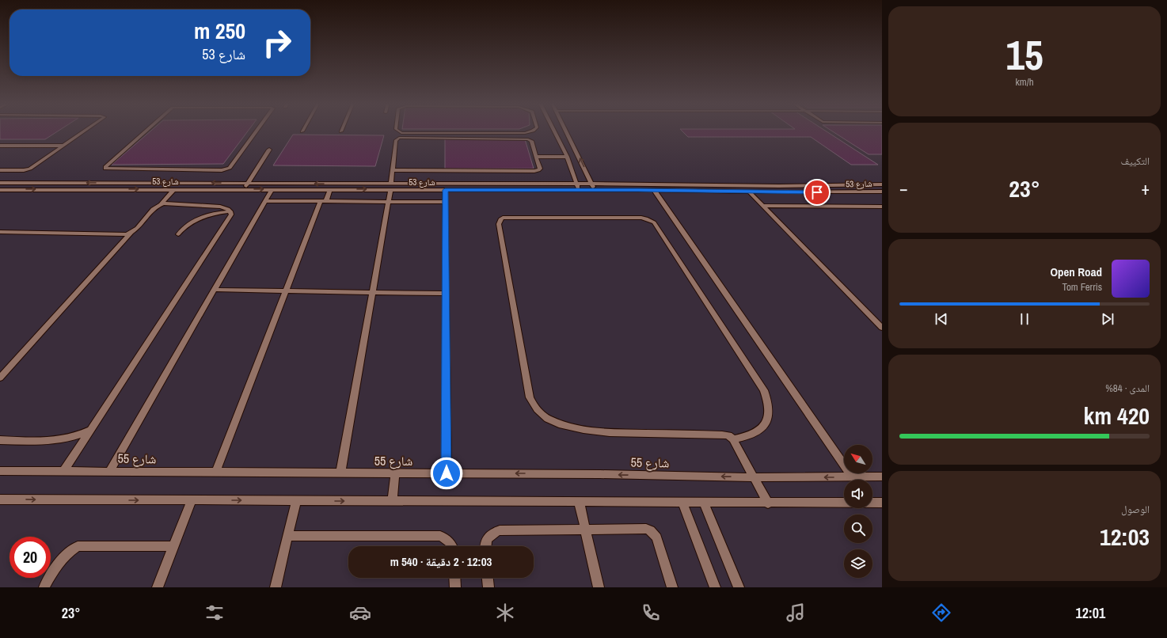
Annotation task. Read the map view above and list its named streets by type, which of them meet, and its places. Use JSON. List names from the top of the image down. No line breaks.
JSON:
{"streets":{"lane":["شارع 53","شارع 55"]},"north":"top left","page":{"tile":[["15","km/h"],"التكييف",["المدى · 84%","420 km"],["الوصول","12:03"]],"turn":["250 m","شارع 53"],"heat":["−","23°","+"],"song":["Open Road","Tom Ferris"],"limit":"20","trip":"12:03 · 2 دقيقة · 540 m","tabs":["12:01","23°"]}}
